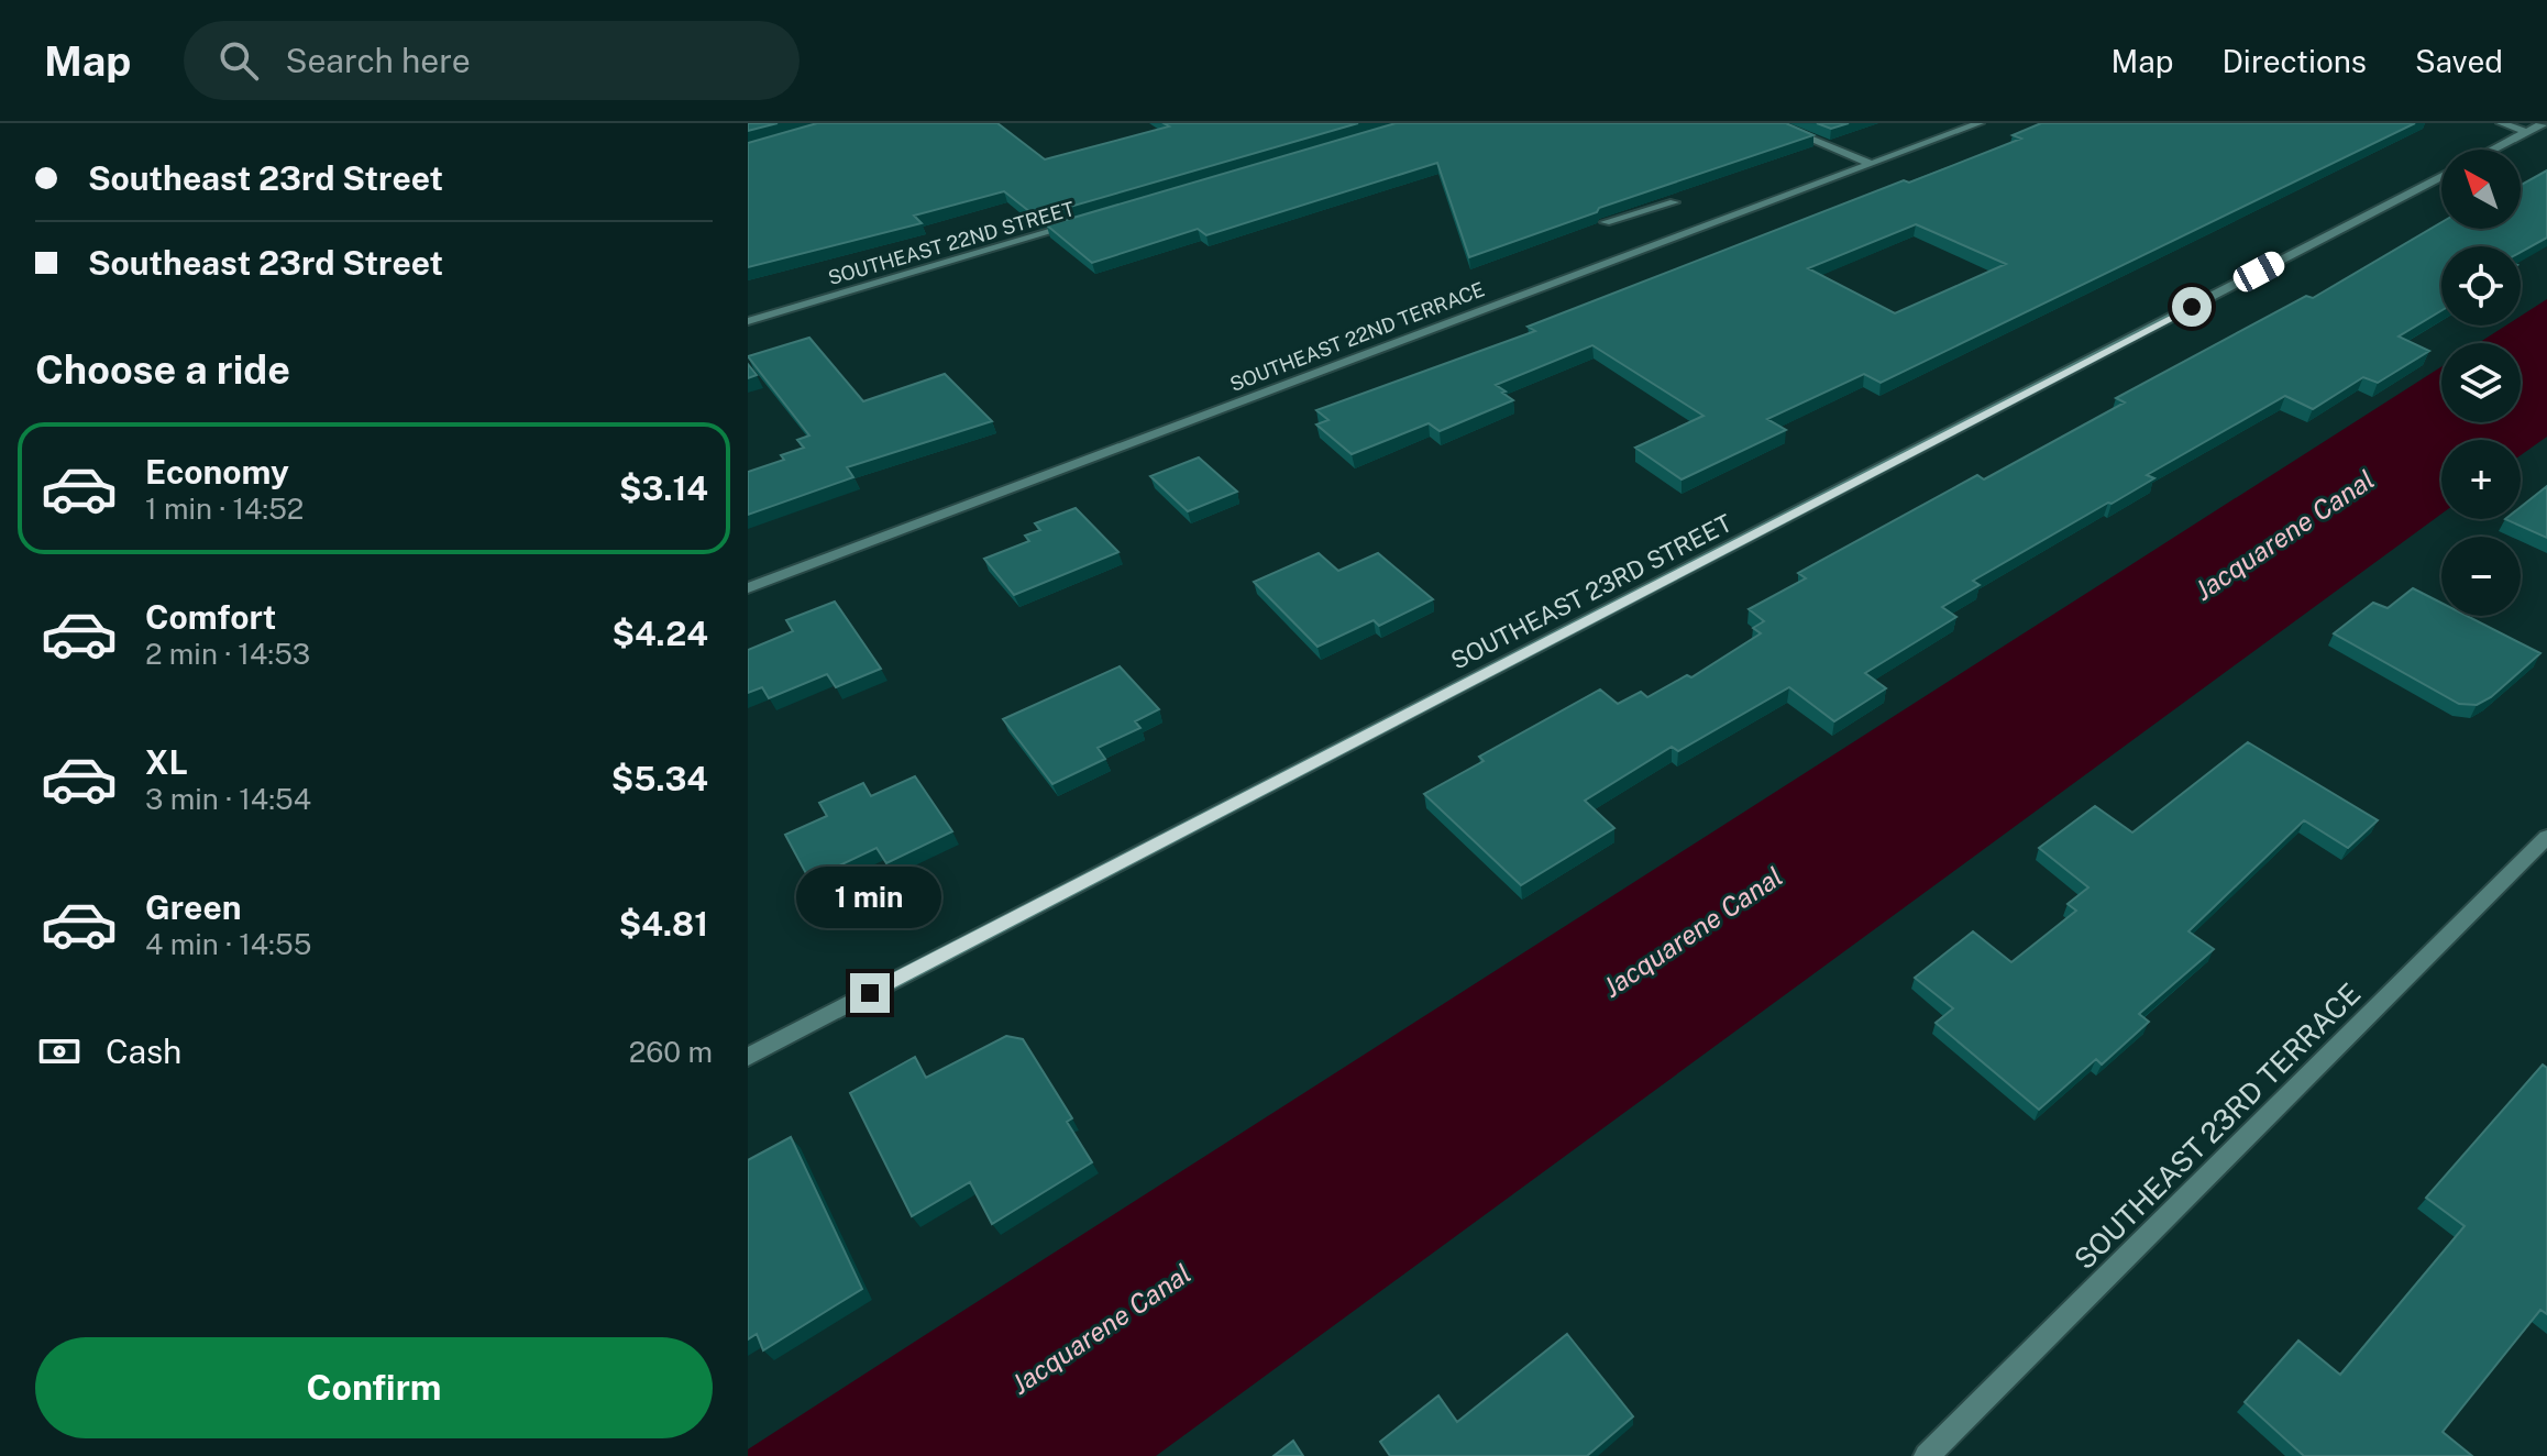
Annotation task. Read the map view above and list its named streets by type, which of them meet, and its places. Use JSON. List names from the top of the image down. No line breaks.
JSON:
{"streets":{"street":["SOUTHEAST 22ND STREET","SOUTHEAST 22ND TERRACE","SOUTHEAST 23RD STREET","SOUTHEAST 23RD TERRACE"]},"water":["Jacquarene Canal"],"north":"top left","page":{"header":"Map","search":"Search here","nav":["Map","Directions","Saved"],"banner":["Southeast 23rd Street","Southeast 23rd Street"],"map_buttons":["+","−"],"heading":"Choose a ride","list":[{"name":"Economy","note":"1 min · 14:52","value":"$3.14"},{"name":"Comfort","note":"2 min · 14:53","value":"$4.24"},{"name":"XL","note":"3 min · 14:54","value":"$5.34"},{"name":"Green","note":"4 min · 14:55","value":"$4.81"}],"bubble":"1 min","pay":["Cash","260 m"],"buttons":"Confirm"}}
